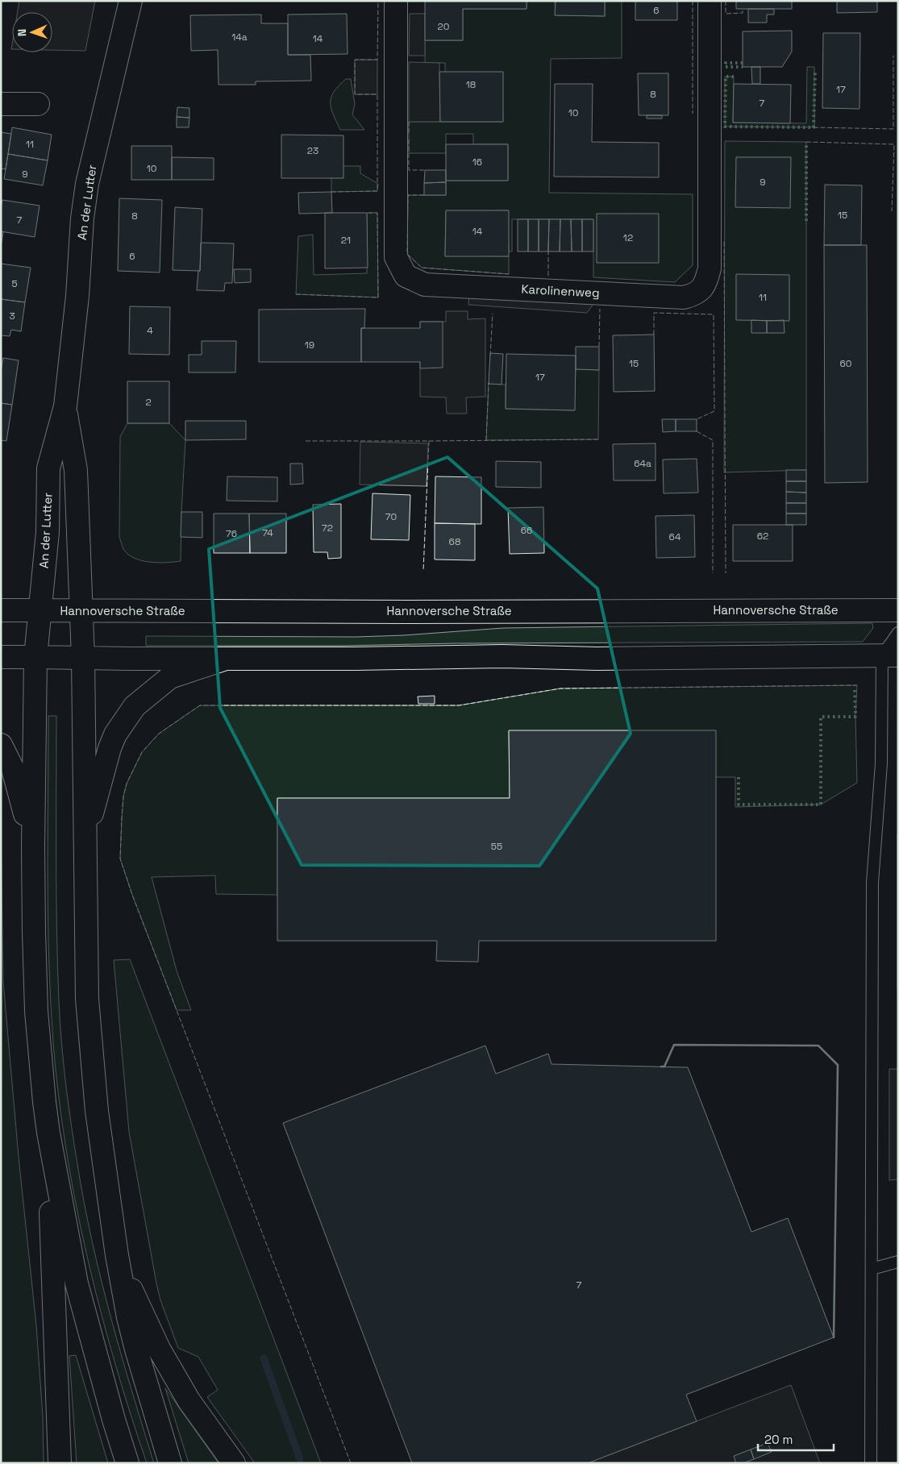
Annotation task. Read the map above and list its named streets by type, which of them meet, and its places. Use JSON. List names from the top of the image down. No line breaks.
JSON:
{"streets":{"main road":["An der Lutter","Karolinenweg","Hannoversche Straße"]},"crossings":[["An der Lutter","Hannoversche Straße"]],"house_numbers":["6","20","14a","14","18","17","8","7","10","11","23","16","10","9","9","15","8","7","14","12","21","6","5","11","3","4","19","15","60","17","2","64a","70","72","66","74","76","62","64","68","55","7"],"scale_bar":"20 m","north":"left"}
